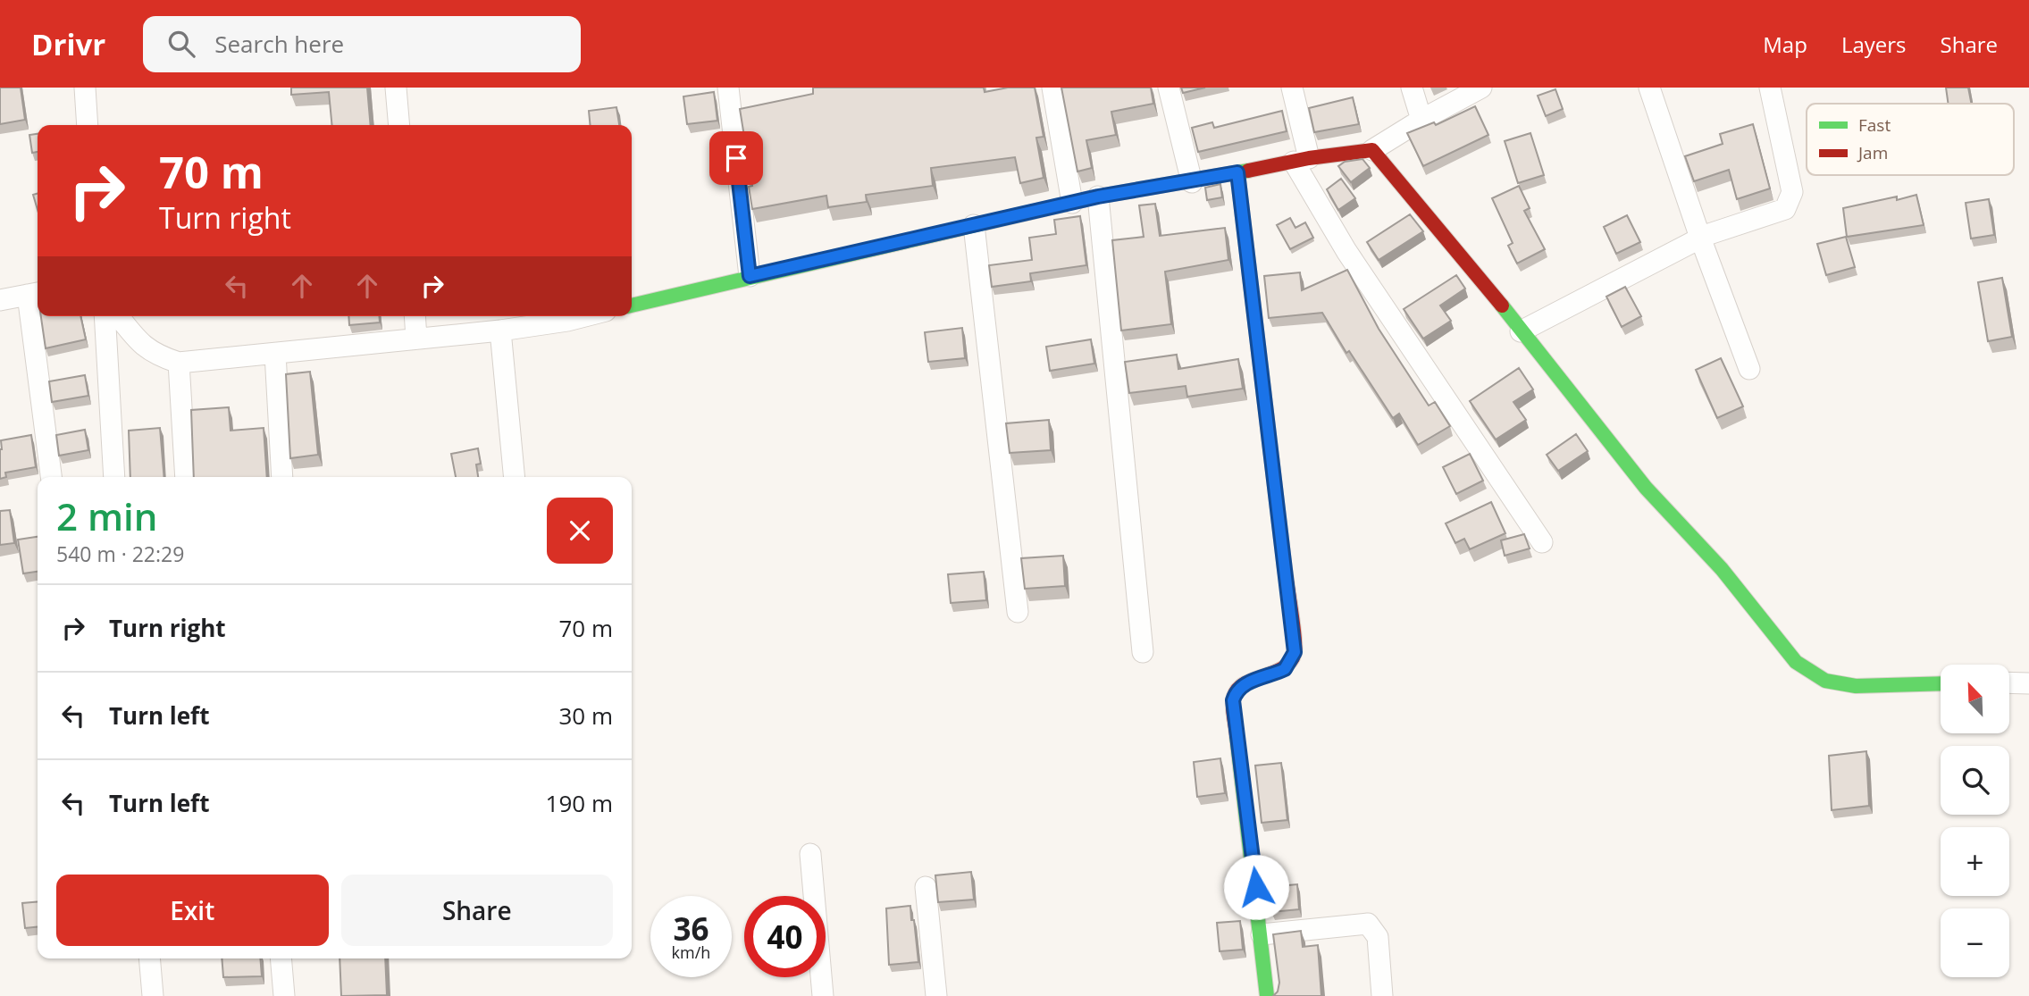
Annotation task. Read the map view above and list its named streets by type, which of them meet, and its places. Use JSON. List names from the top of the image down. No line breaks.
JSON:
{"legend":["Fast","Jam"],"north":"top left","page":{"header":"Drivr","search":"Search here","nav":["Map","Layers","Share"],"turn":["70 m","Turn right"],"heading":["2 min","540 m · 22:29"],"list":[{"name":"Turn right","value":"70 m"},{"name":"Turn left","value":"30 m"},{"name":"Turn left","value":"190 m"}],"map_buttons":["+","−"],"buttons":["Exit","Share"],"speed":"36 km/h","limit":"40"}}
